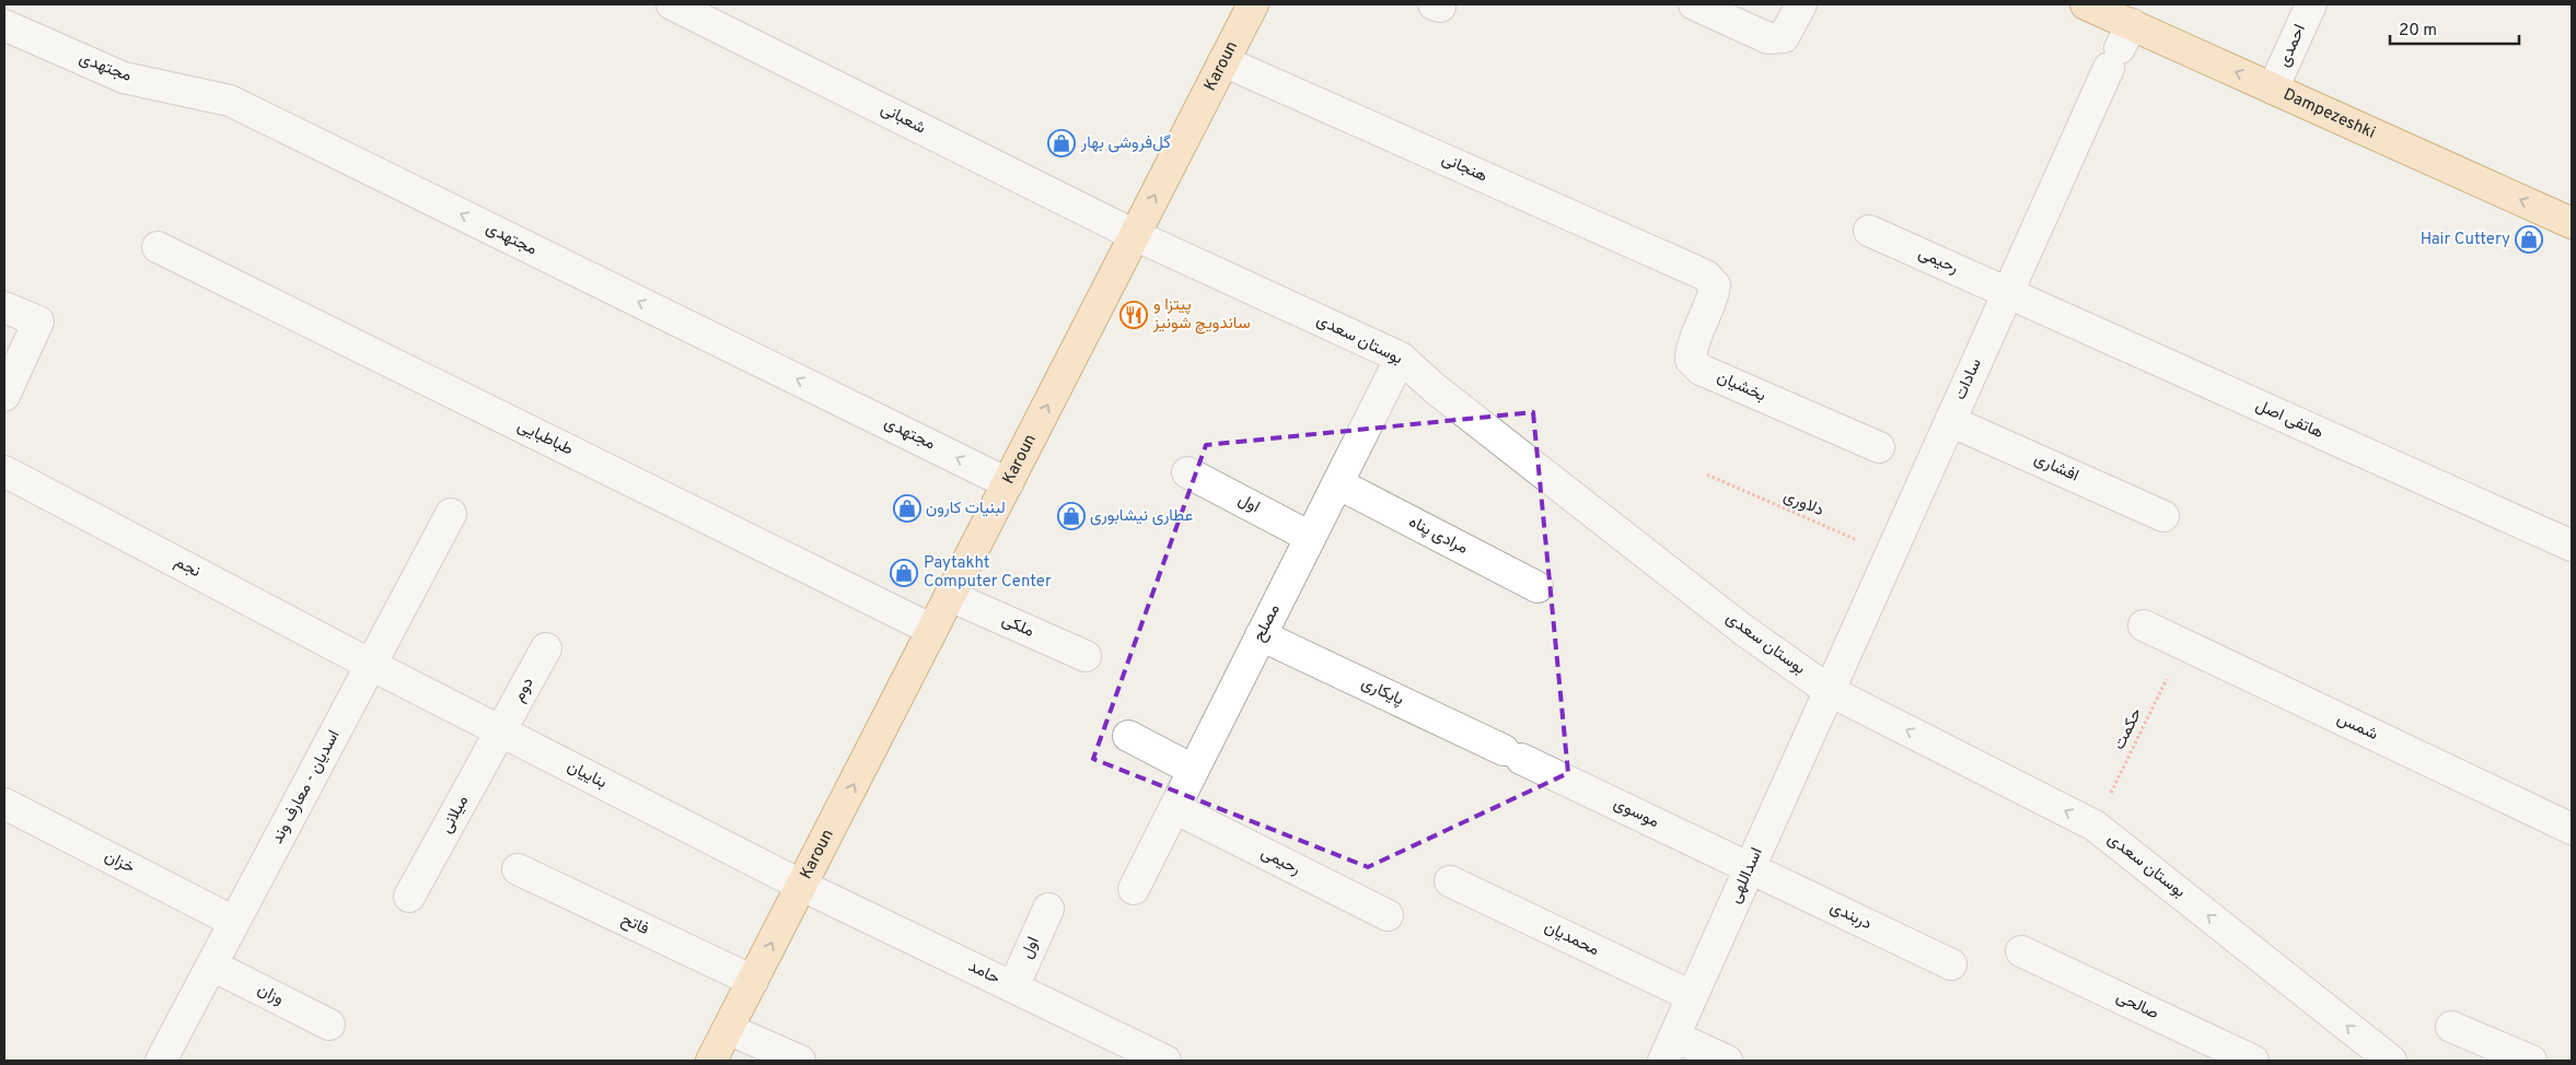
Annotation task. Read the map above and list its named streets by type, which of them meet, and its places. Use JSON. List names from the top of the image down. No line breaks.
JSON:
{"streets":{"main road":["Karoun","Dampezeshki"],"street":["احمدی","مجتهدی","شعبانی","هنجانی","رحیمی","بوستان سعدی","سادات","بخشیان","هاتفی اصل","طباطبایی","افشاری","اول","مرادی پناه","نجم","مصلح","ملکی","دوم","پایکاری","شمس","بناییان","اسدیان - معارف وند","موسوی","میلانی","خزان","اسداللهی","دربندی","فاتح","محمدیان","حامد","وزان","صالحی"],"path":["دلاوری","حکمت"]},"crossings":[["احمدی","Dampezeshki"],["Karoun","مجتهدی"],["Karoun","شعبانی"],["Karoun","هنجانی"],["Karoun","بوستان سعدی"],["Karoun","طباطبایی"],["Karoun","ملکی"],["Karoun","بناییان"],["Karoun","فاتح"],["Karoun","حامد"],["Dampezeshki","سادات"],["شعبانی","بوستان سعدی"],["هنجانی","بخشیان"],["رحیمی","سادات"],["رحیمی","هاتفی اصل"],["رحیمی","مصلح"],["بوستان سعدی","سادات"],["بوستان سعدی","مصلح"],["بوستان سعدی","حکمت"],["بوستان سعدی","اسداللهی"],["سادات","هاتفی اصل"],["سادات","افشاری"],["سادات","دلاوری"],["سادات","اسداللهی"],["اول","مصلح"],["اول","حامد"],["مرادی پناه","مصلح"],["نجم","بناییان"],["نجم","اسدیان - معارف وند"],["مصلح","پایکاری"],["دوم","بناییان"],["دوم","میلانی"],["پایکاری","موسوی"],["شمس","حکمت"],["بناییان","اسدیان - معارف وند"],["بناییان","میلانی"],["بناییان","حامد"],["اسدیان - معارف وند","خزان"],["اسدیان - معارف وند","وزان"],["موسوی","اسداللهی"],["موسوی","دربندی"],["اسداللهی","دربندی"],["اسداللهی","محمدیان"]],"one_way":["Karoun","مجتهدی","Dampezeshki","بوستان سعدی"],"places":{"shop":["گل‌فروشی بهار","Hair Cuttery","لبنیات کارون","عطاری نیشابوری","Paytakht Computer Center"],"restaurant":["پیتزا و ساندویچ شونیز"]},"scale_bar":"20 m"}
